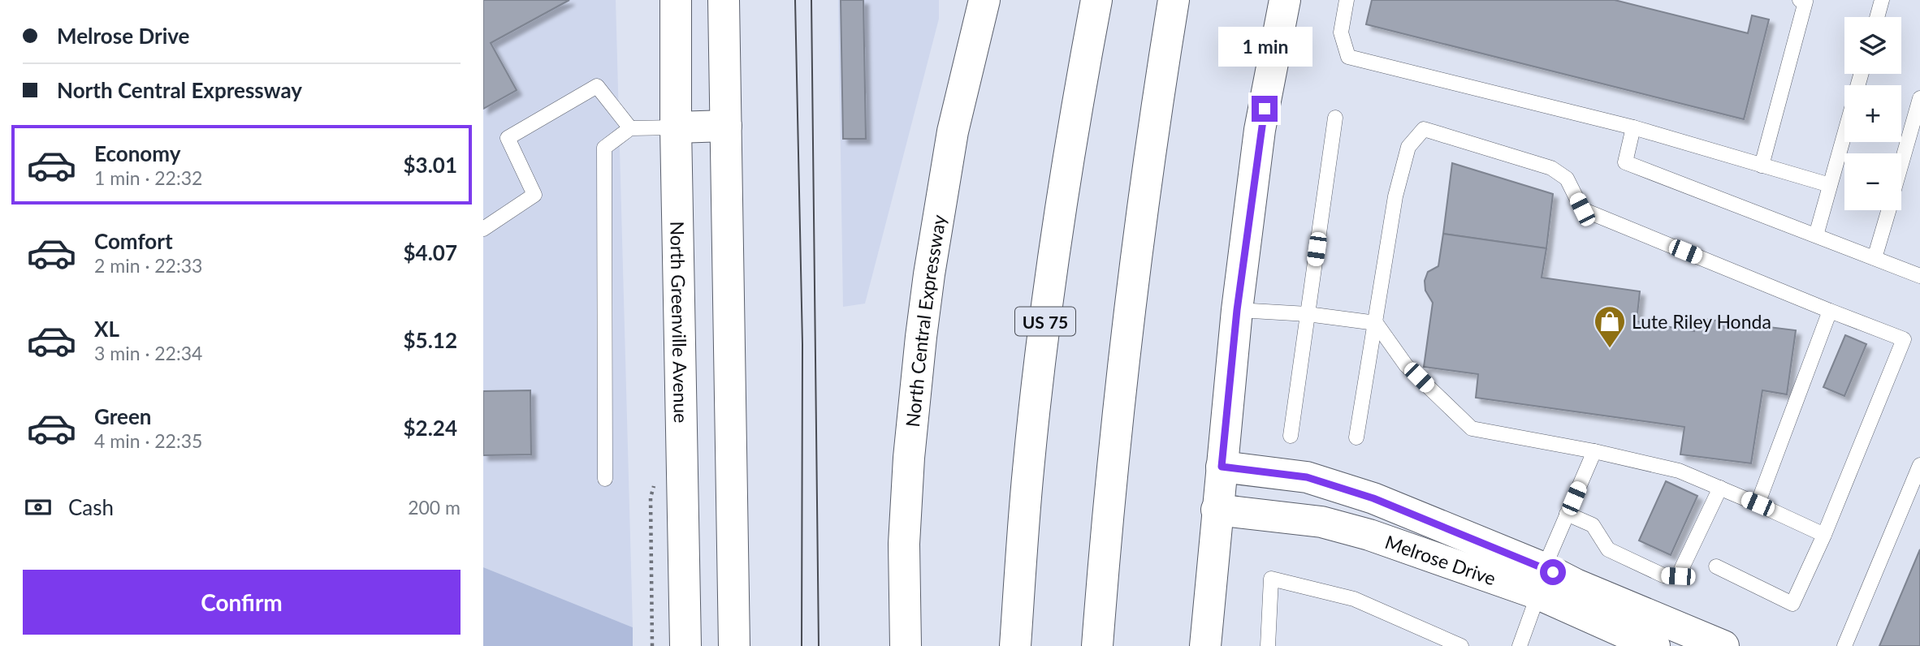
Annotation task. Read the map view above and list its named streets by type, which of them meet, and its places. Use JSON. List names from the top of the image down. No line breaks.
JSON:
{"streets":{"main road":["North Central Expressway","US 75","North Greenville Avenue","Melrose Drive"]},"places":{"shop":["Lute Riley Honda"]},"page":{"banner":["Melrose Drive","North Central Expressway"],"map_buttons":["+","−"],"bubble":"1 min","list":[{"name":"Economy","note":"1 min · 22:32","value":"$3.01"},{"name":"Comfort","note":"2 min · 22:33","value":"$4.07"},{"name":"XL","note":"3 min · 22:34","value":"$5.12"},{"name":"Green","note":"4 min · 22:35","value":"$2.24"}],"pay":["Cash","200 m"],"buttons":"Confirm"}}
